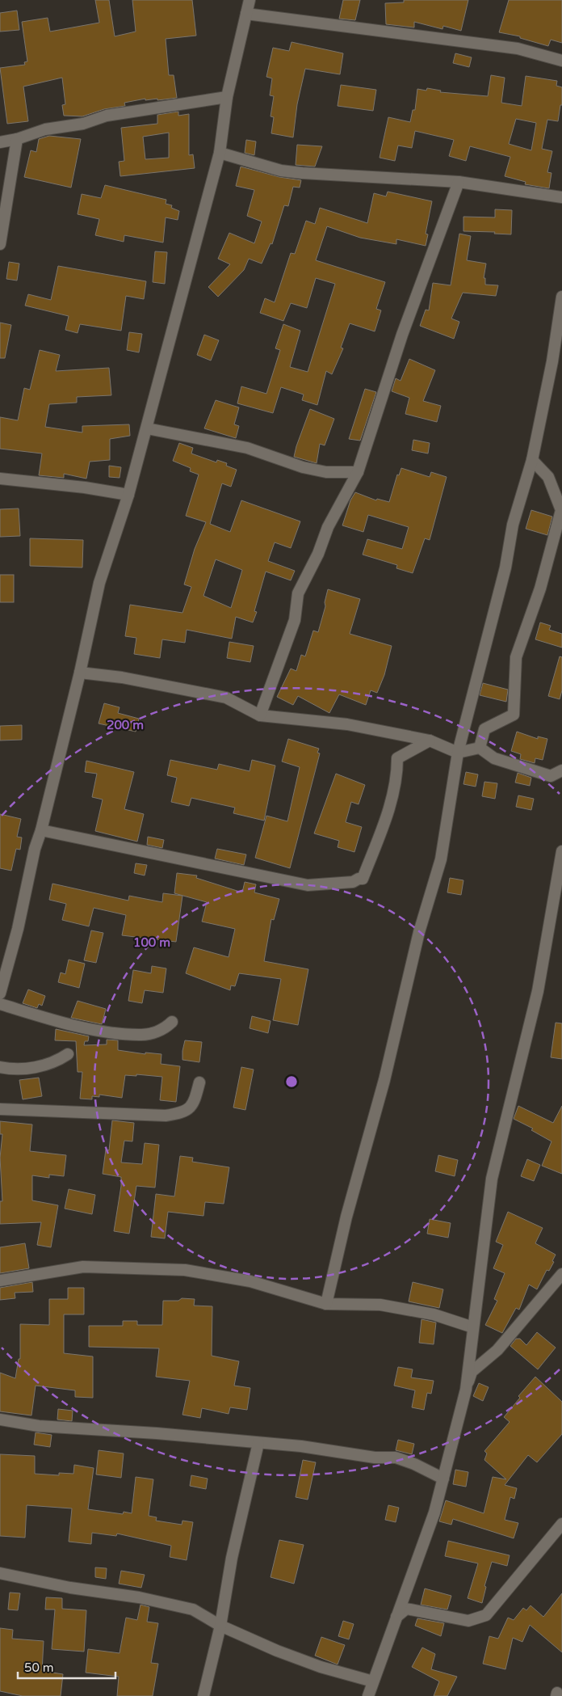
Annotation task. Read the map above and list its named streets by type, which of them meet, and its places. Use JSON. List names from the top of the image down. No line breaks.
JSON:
{"scale_bar":"50 m","rings":["200 m","100 m"]}
